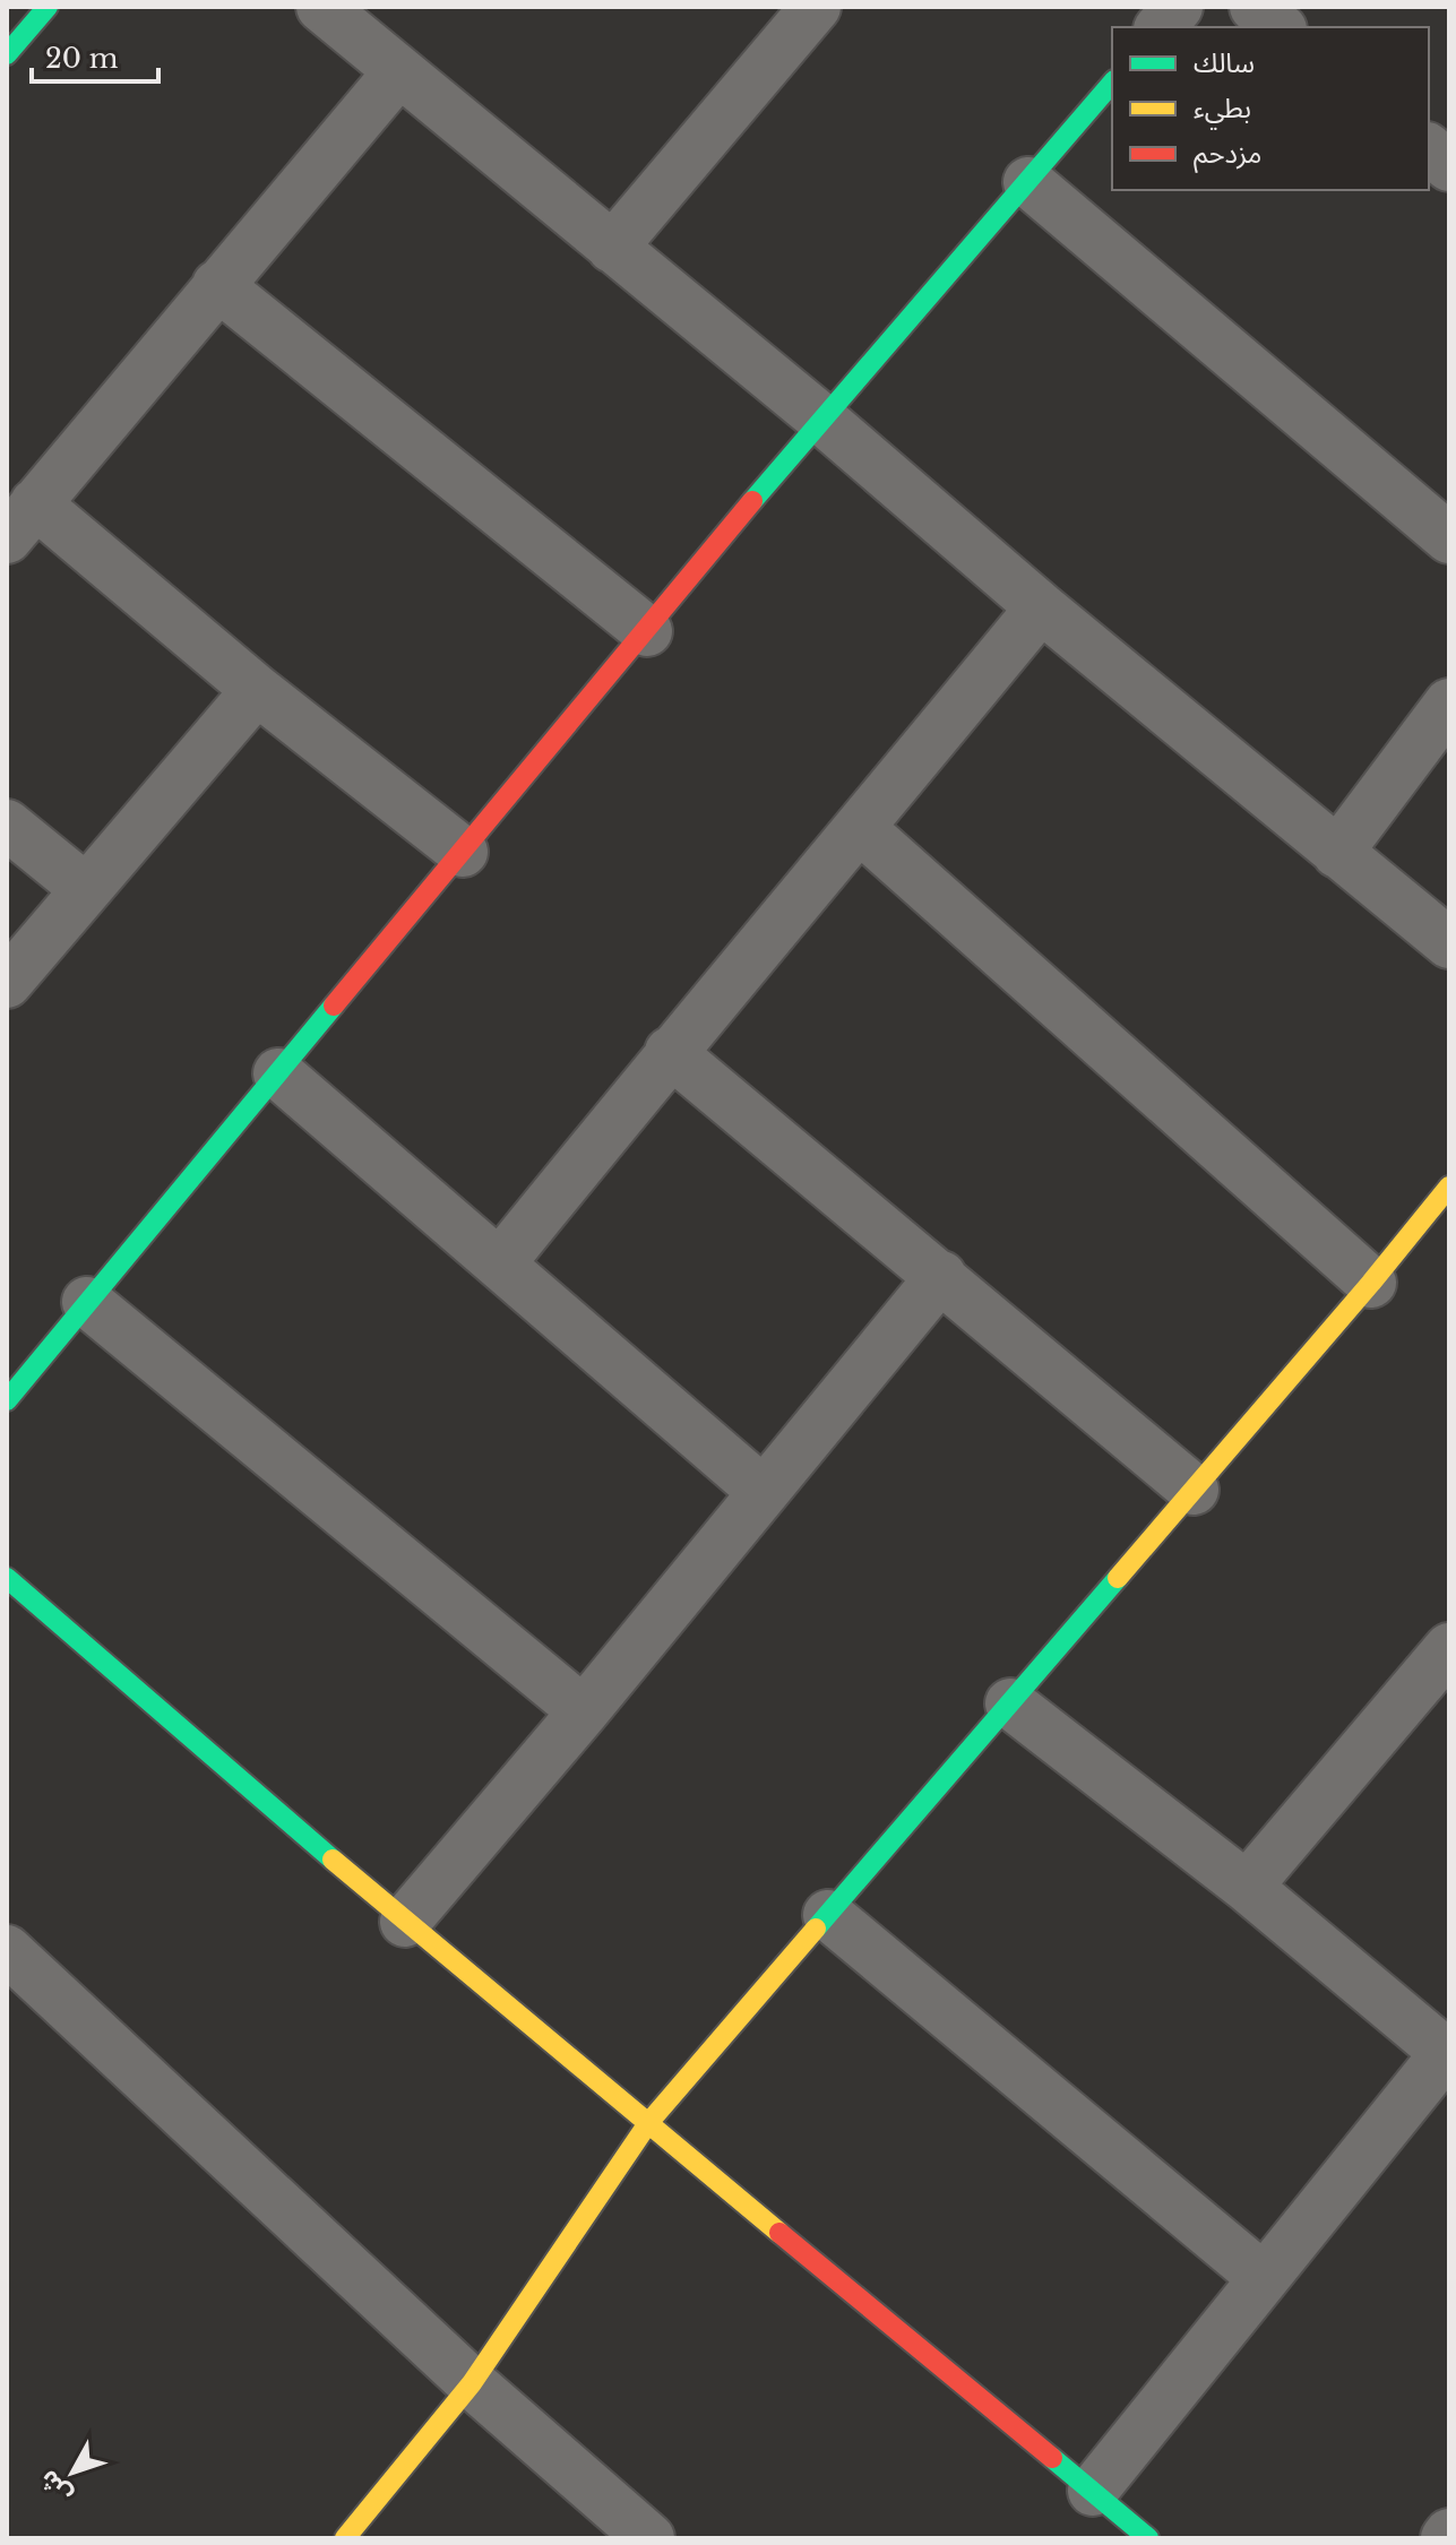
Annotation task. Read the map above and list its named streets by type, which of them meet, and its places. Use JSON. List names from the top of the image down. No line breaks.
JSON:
{"legend":["سالك","بطيء","مزدحم"],"scale_bar":"20 m","north":"bottom left"}
